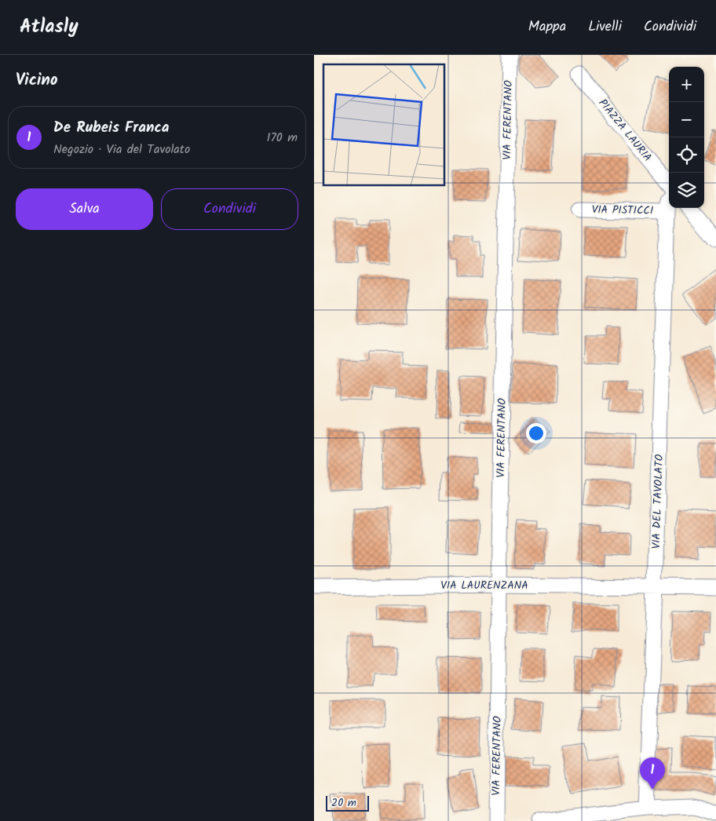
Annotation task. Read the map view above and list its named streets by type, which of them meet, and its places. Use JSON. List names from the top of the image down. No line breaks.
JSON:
{"streets":{"street":["VIA FERENTANO","PIAZZA LAURIA","VIA PISTICCI","VIA DEL TAVOLATO","VIA LAURENZANA"]},"crossings":[["VIA FERENTANO","VIA LAURENZANA"],["VIA PISTICCI","VIA DEL TAVOLATO"],["VIA DEL TAVOLATO","VIA LAURENZANA"]],"scale_bar":"20 m","page":{"header":"Atlasly","nav":["Mappa","Livelli","Condividi"],"heading":"Vicino","map_buttons":["+","−"],"list":[{"mark":"1","name":"De Rubeis Franca","note":"Negozio · Via del Tavolato","value":"170 m"}],"buttons":["Salva","Condividi"],"pins":"1","scale":"20 m"}}
